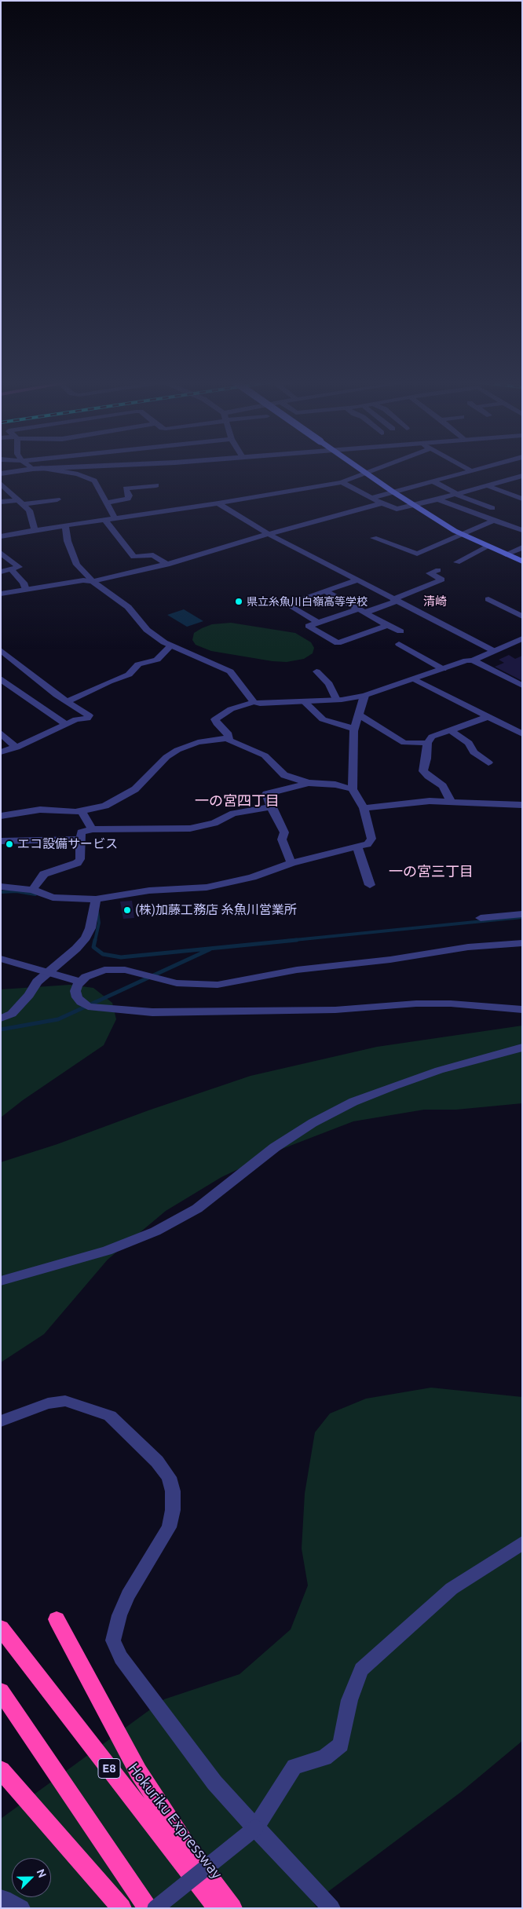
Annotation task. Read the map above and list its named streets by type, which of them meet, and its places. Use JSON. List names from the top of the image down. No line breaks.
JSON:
{"streets":{"highway":["E8","Hokuriku Expressway"]},"districts":["清崎","一の宮四丁目","一の宮三丁目"],"places":["県立糸魚川白嶺高等学校","エコ設備サービス","(株)加藤工務店 糸魚川営業所"],"north":"top right"}
